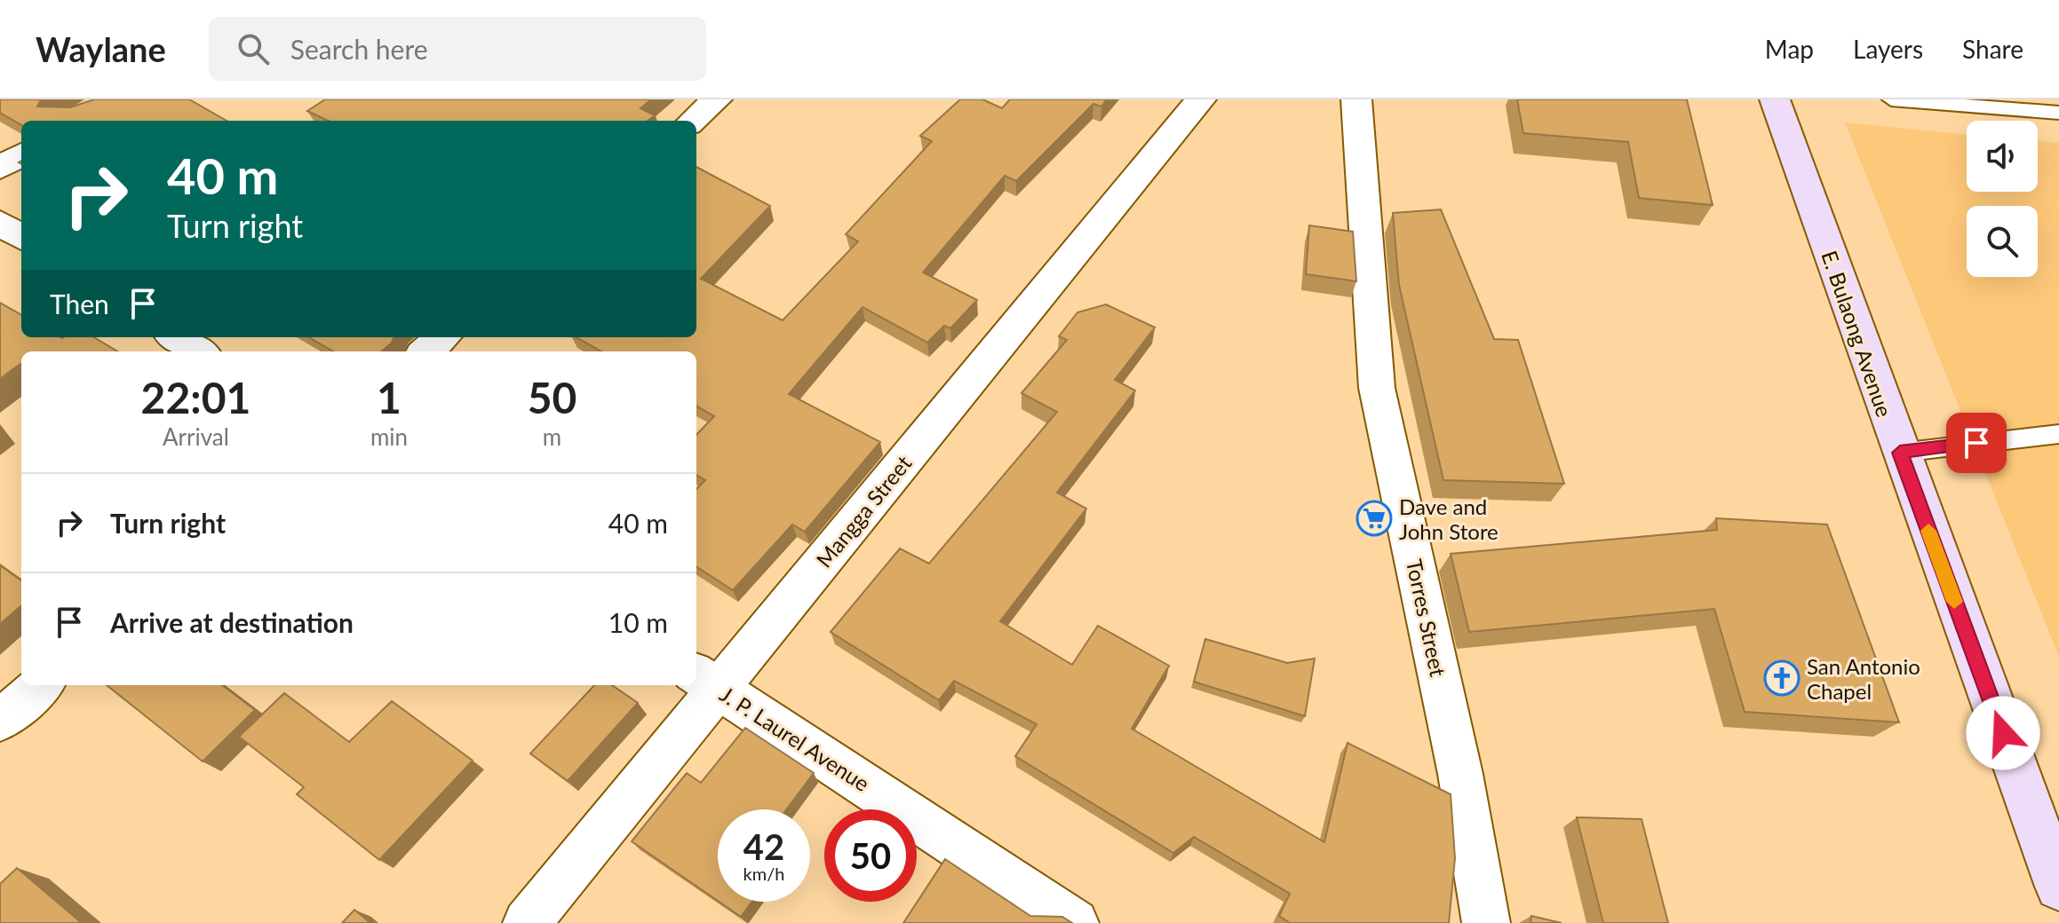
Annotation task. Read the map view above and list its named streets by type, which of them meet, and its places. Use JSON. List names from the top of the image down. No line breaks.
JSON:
{"streets":{"main road":["E. Bulaong Avenue"],"street":["Mangga Street","Torres Street","J. P. Laurel Avenue"]},"crossings":[["Mangga Street","J. P. Laurel Avenue"]],"places":{"supermarket":["Dave and John Store"],"church":["San Antonio Chapel"]},"page":{"header":"Waylane","search":"Search here","nav":["Map","Layers","Share"],"turn":["40 m","Turn right"],"then":"Then","eta":["22:01","Arrival","1","min","50","m"],"list":[{"name":"Turn right","value":"40 m"},{"name":"Arrive at destination","value":"10 m"}],"speed":"42 km/h","limit":"50"}}
